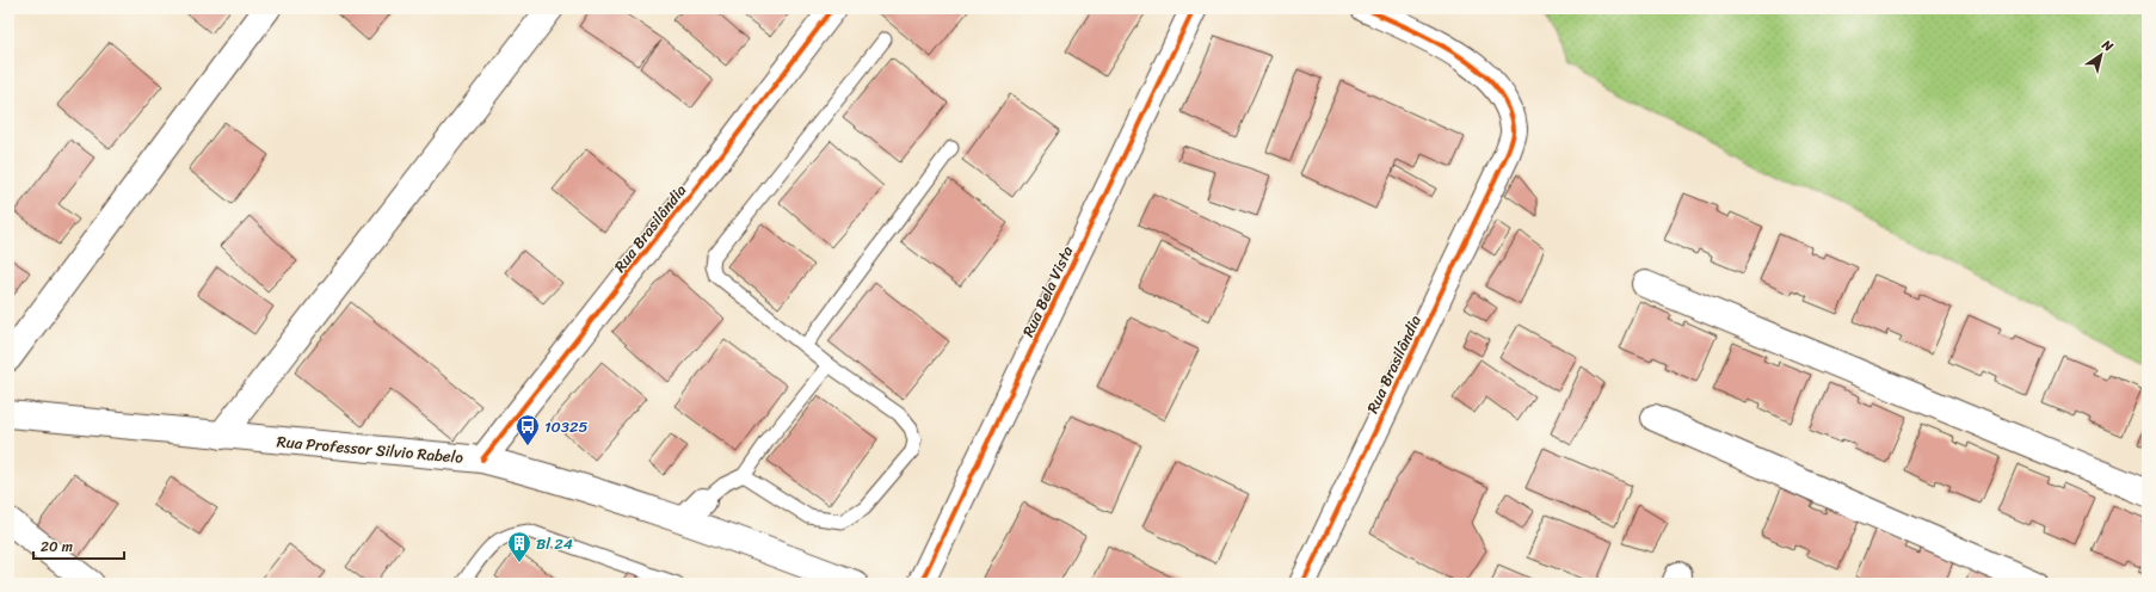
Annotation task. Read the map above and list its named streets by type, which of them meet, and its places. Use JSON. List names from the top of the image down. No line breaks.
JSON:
{"streets":{"street":["Rua Brasilândia","Rua Bela Vista","Rua Professor Silvio Rabelo"]},"crossings":[["Rua Brasilândia","Rua Professor Silvio Rabelo"]],"places":{"bus stop":["10325"],"building":["Bl 24"]},"scale_bar":"20 m","north":"top right"}
